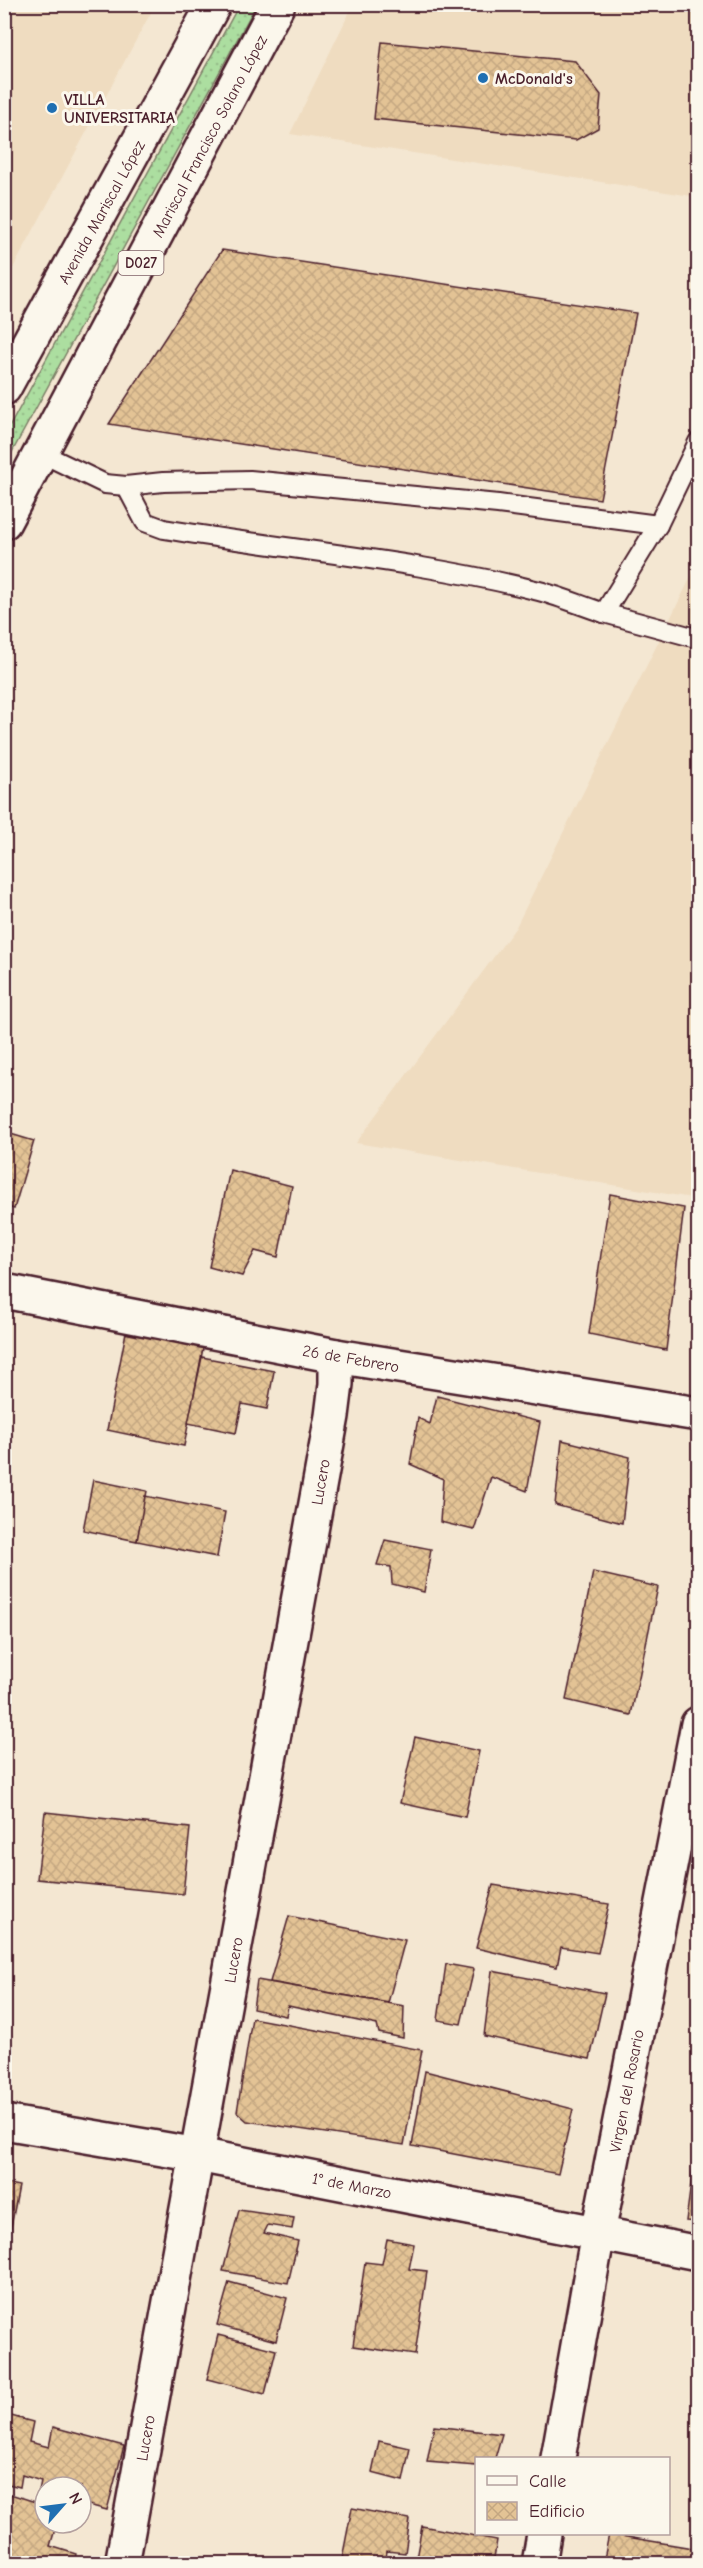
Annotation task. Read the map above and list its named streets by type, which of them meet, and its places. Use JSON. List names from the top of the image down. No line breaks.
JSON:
{"streets":{"main road":["Mariscal Francisco Solano López","Avenida Mariscal López","D027","26 de Febrero","Lucero","Virgen del Rosario","1° de Marzo"]},"crossings":[["26 de Febrero","Lucero"],["Lucero","1° de Marzo"],["Virgen del Rosario","1° de Marzo"]],"places":["McDonald's","VILLA UNIVERSITARIA"],"legend":["Calle","Edificio"],"north":"top right"}
